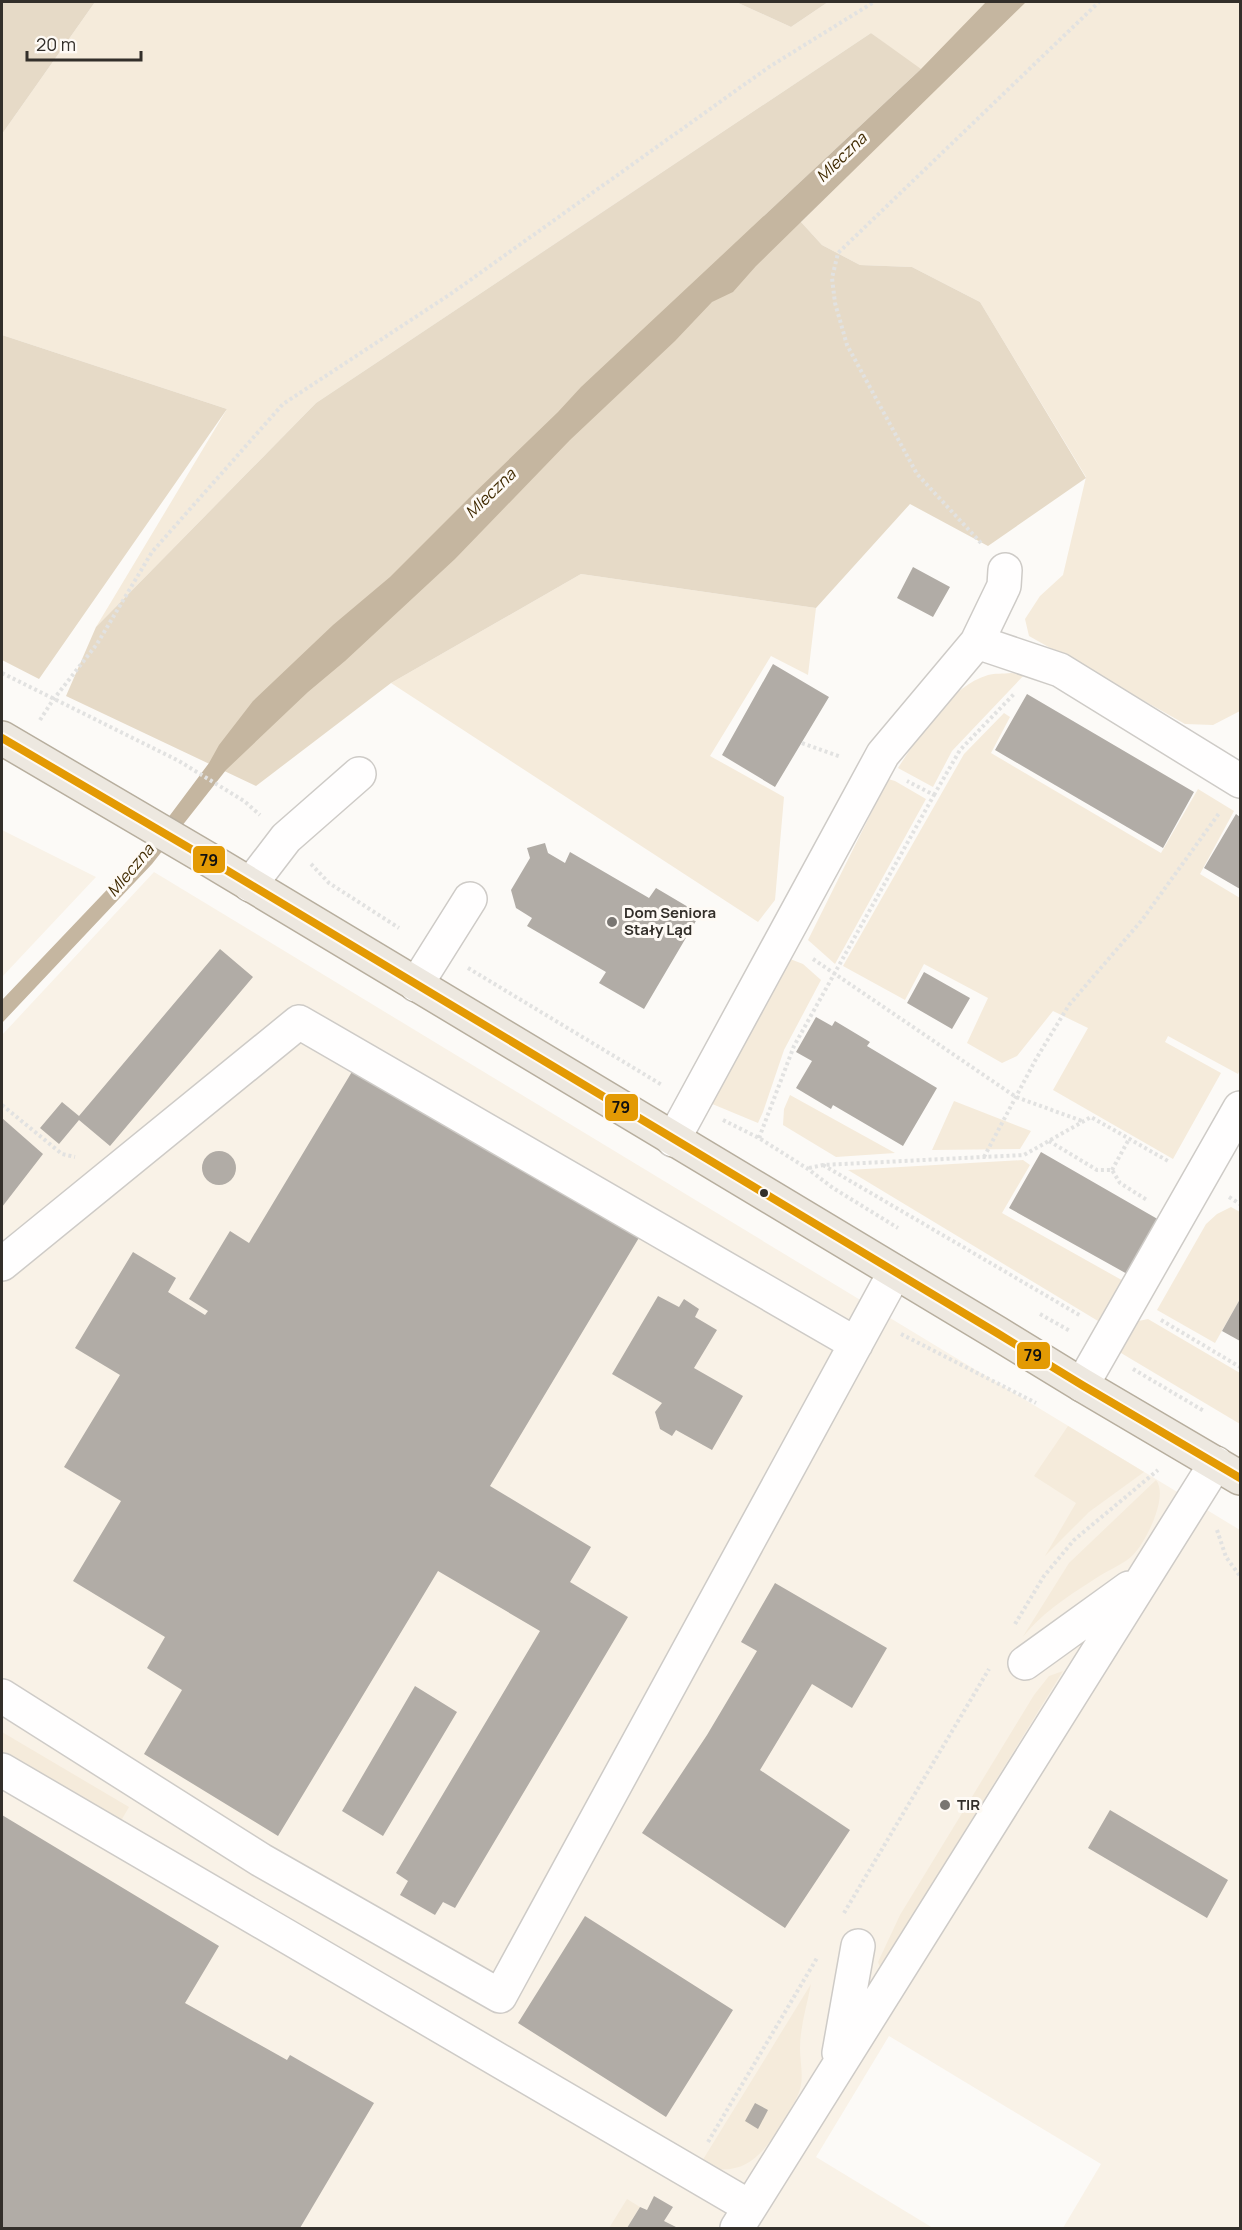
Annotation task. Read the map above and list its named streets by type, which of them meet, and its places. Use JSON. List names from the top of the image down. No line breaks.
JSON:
{"water":["Mleczna"],"places":["Dom Seniora Stały Ląd","TIR"],"lines":["transit line 79"],"scale_bar":"20 m"}
